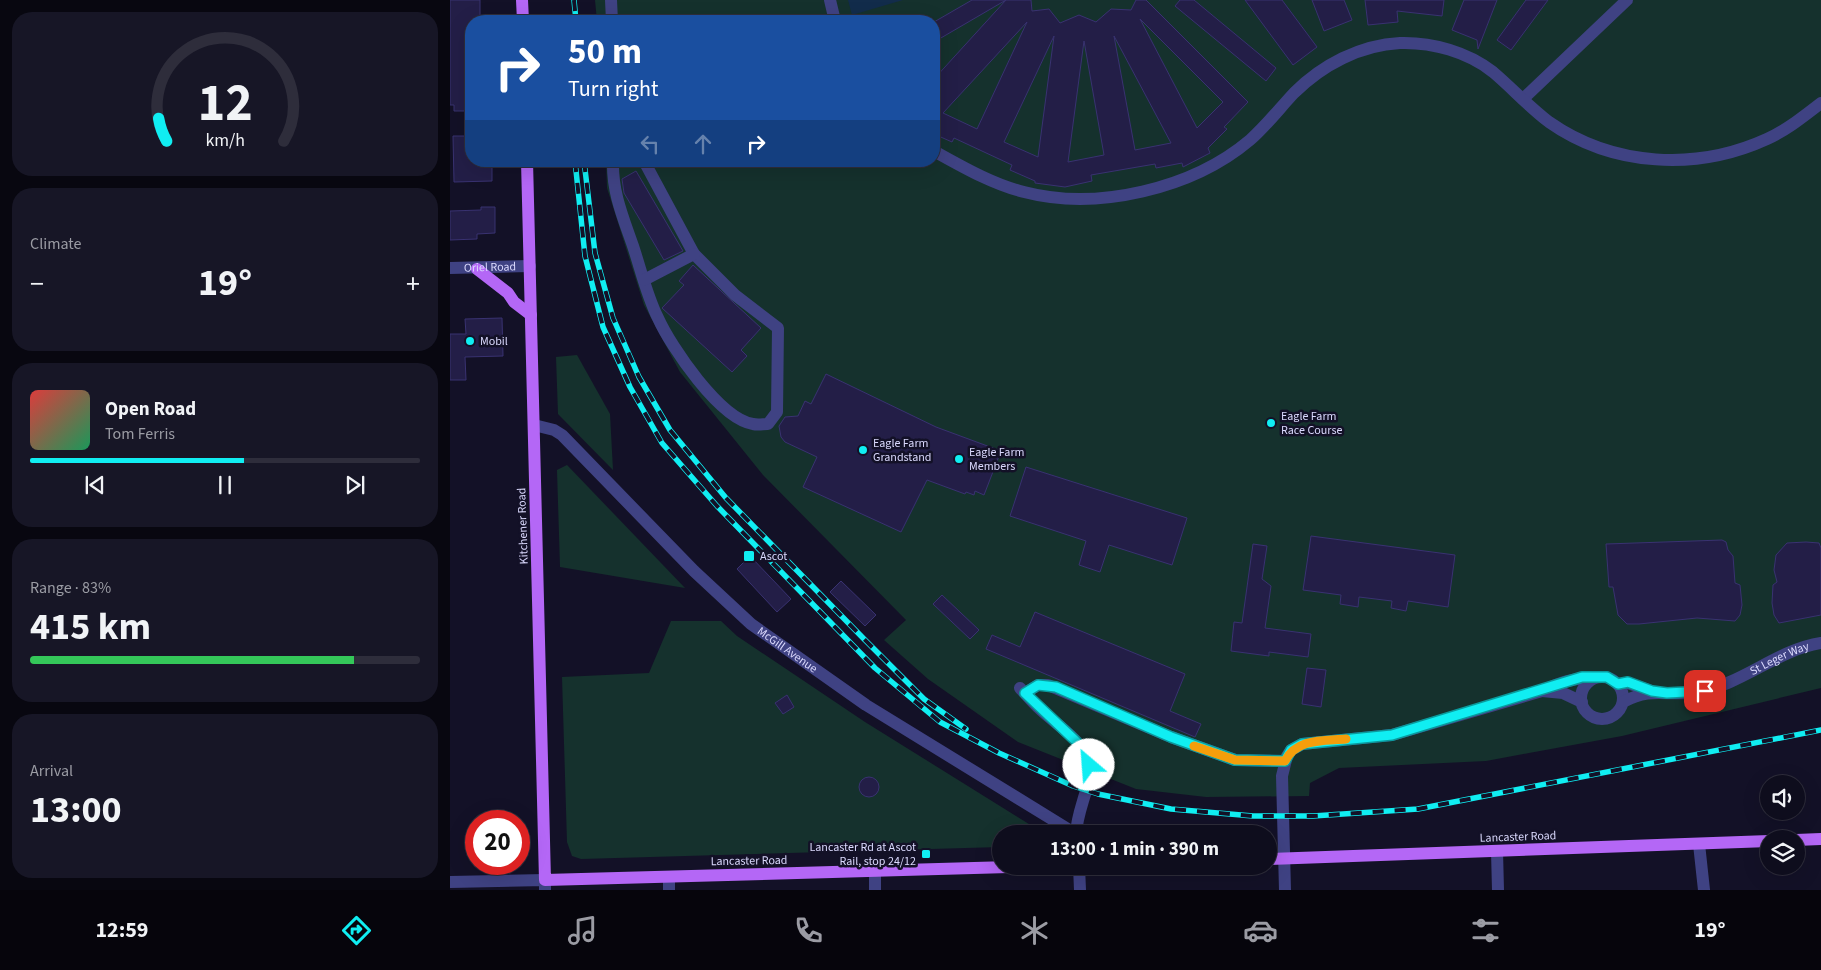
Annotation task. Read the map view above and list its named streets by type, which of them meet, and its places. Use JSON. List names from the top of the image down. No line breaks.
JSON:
{"streets":{"main road":["Kitchener Road","Lancaster Road"],"street":["Oriel Road","McGill Avenue","St Leger Way"]},"crossings":[["Oriel Road","Kitchener Road"],["Kitchener Road","McGill Avenue"],["Kitchener Road","Lancaster Road"]],"places":{"other":["Mobil","Eagle Farm Race Course","Eagle Farm Grandstand","Eagle Farm Members"],"transit":["Ascot","Lancaster Rd at Ascot Rail, stop 24/12"]},"page":{"turn":["50 m","Turn right"],"tile":["Climate",["Range · 83%","415 km"],["Arrival","13:00"]],"heat":["−","19°","+"],"song":["Open Road","Tom Ferris"],"limit":"20","trip":"13:00 · 1 min · 390 m","tabs":["12:59","19°"],"gauge":["12","km/h"]}}
